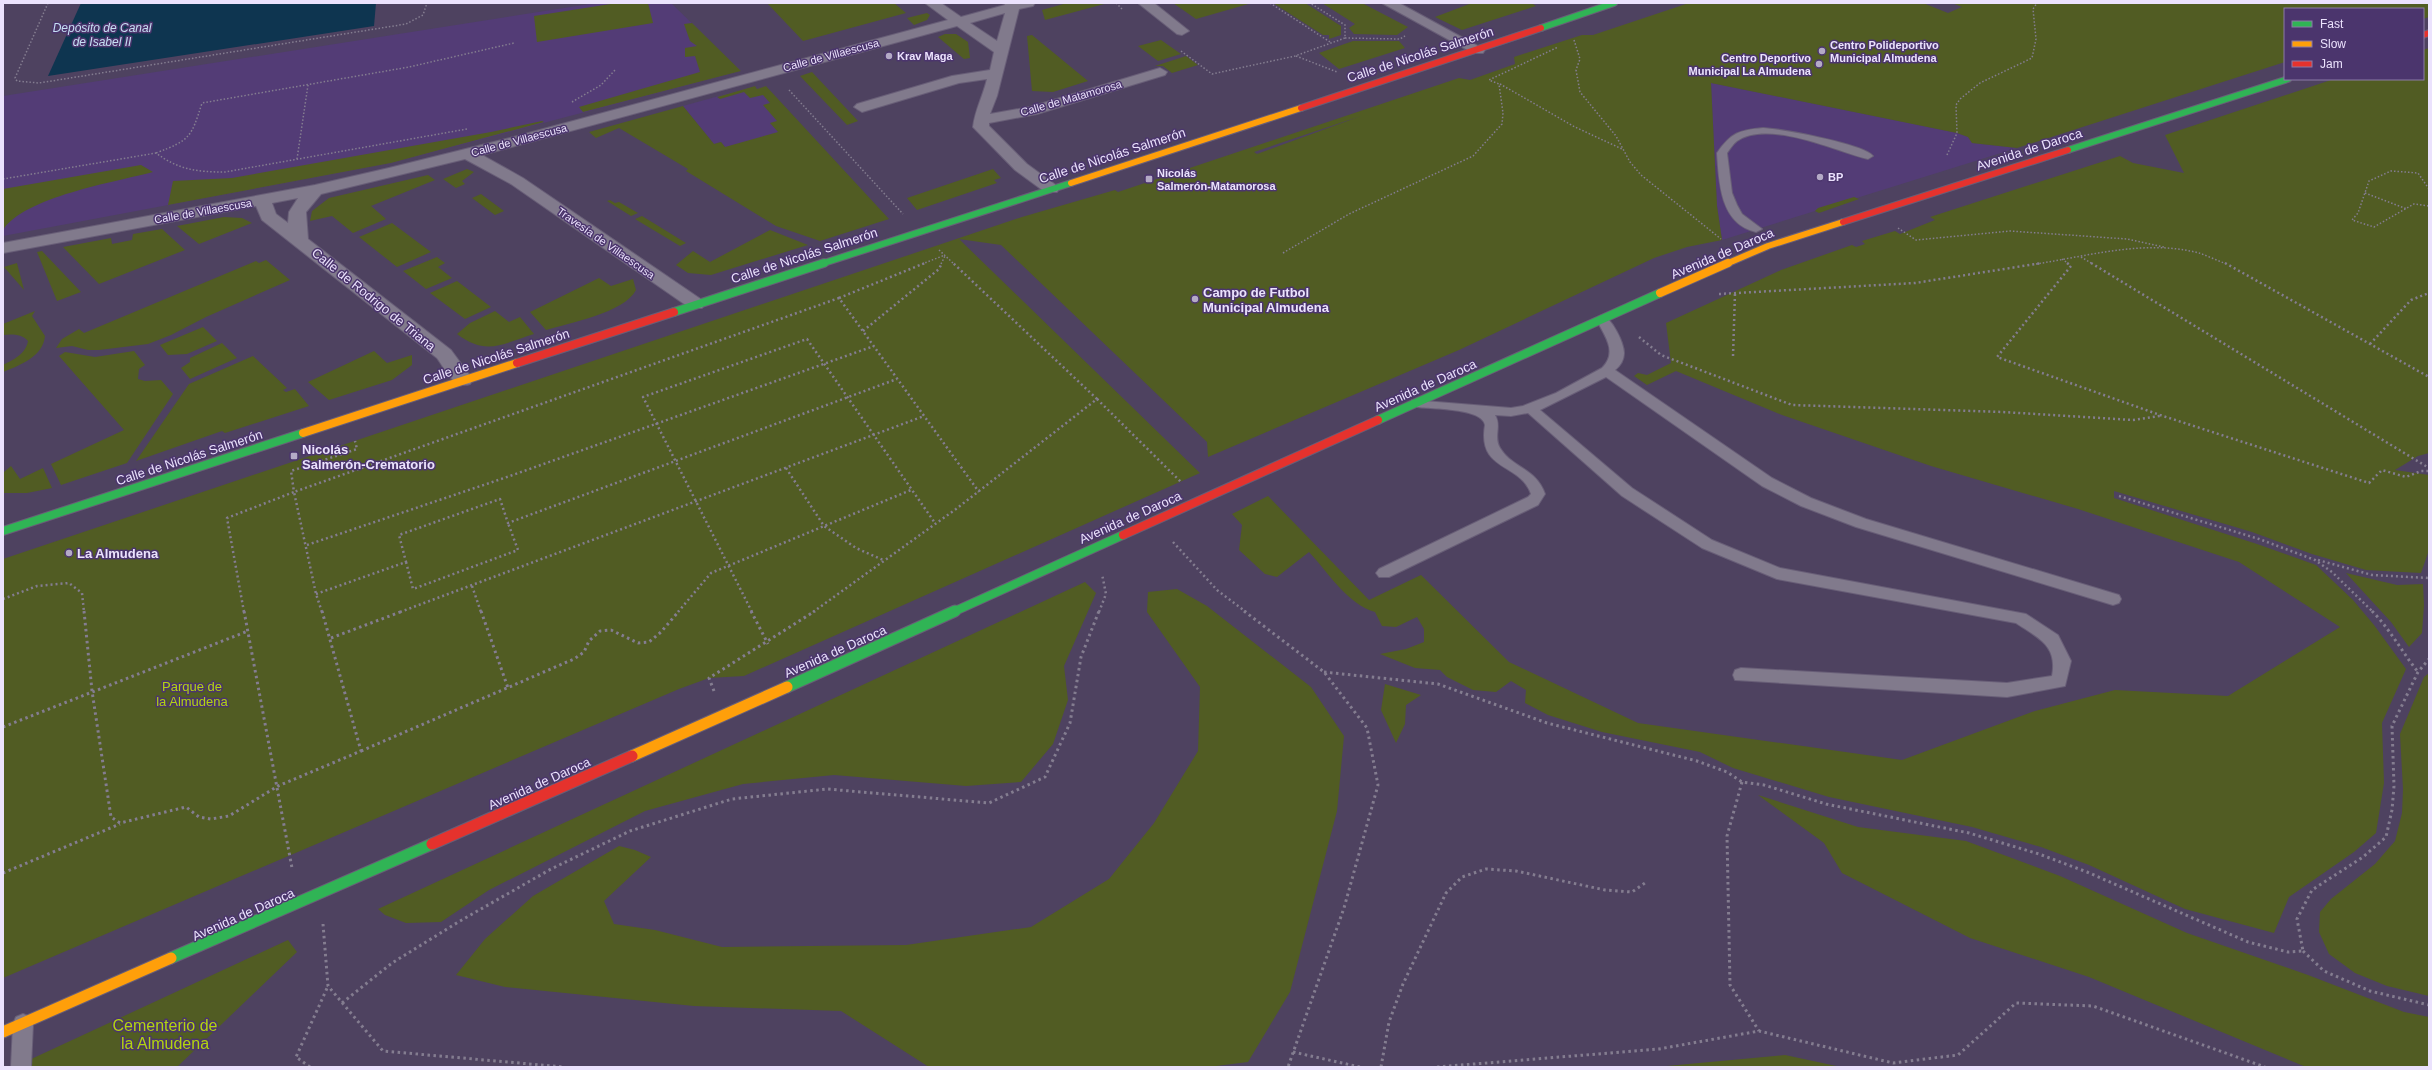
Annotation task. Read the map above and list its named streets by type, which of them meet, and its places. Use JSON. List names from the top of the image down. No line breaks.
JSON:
{"streets":{"street":["Calle de Nicolás Salmerón","Calle de Villaescusa","Calle de Matamorosa","Avenida de Daroca","Travesía de Villaescusa","Calle de Rodrigo de Triana"]},"crossings":[["Calle de Nicolás Salmerón","Travesía de Villaescusa"],["Calle de Nicolás Salmerón","Calle de Rodrigo de Triana"],["Calle de Villaescusa","Travesía de Villaescusa"],["Calle de Villaescusa","Calle de Rodrigo de Triana"]],"water":["Depósito de Canal de Isabel II"],"parks":["Parque de la Almudena","Cementerio de la Almudena"],"places":{"other":["Centro Polideportivo Municipal Almudena","Krav Maga","Centro Deportivo Municipal La Almudena","BP","Campo de Futbol Municipal Almudena","La Almudena"],"transit":["Nicolás Salmerón-Matamorosa","Nicolás Salmerón-Crematorio"]},"legend":["Fast","Slow","Jam"]}
